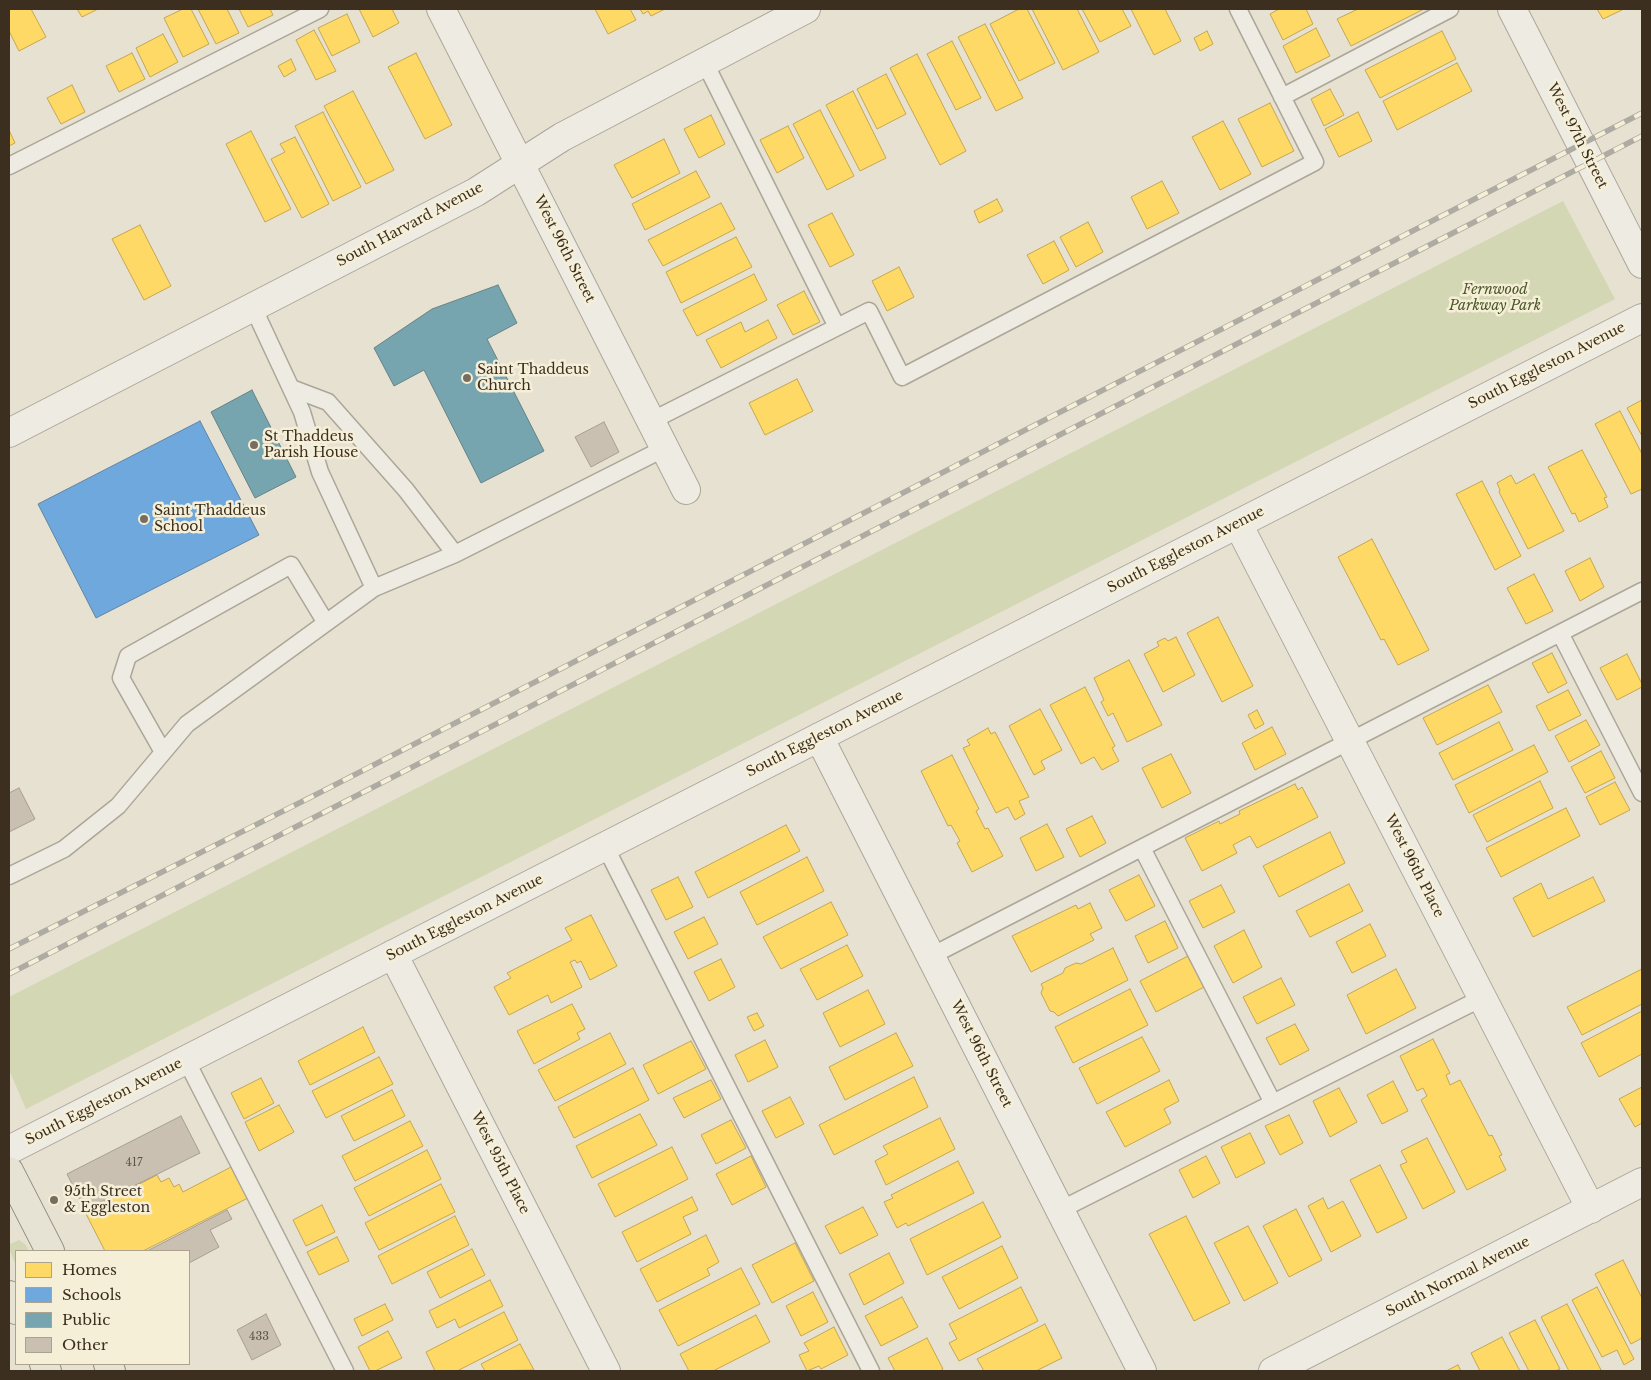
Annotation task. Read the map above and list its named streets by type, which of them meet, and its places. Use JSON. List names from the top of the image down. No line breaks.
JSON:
{"streets":{"street":["West 97th Street","South Harvard Avenue","West 96th Street","South Eggleston Avenue","West 96th Place","West 95th Place","South Normal Avenue"]},"crossings":[["South Harvard Avenue","West 96th Street"],["West 96th Street","South Eggleston Avenue"],["South Eggleston Avenue","West 96th Place"],["South Eggleston Avenue","West 95th Place"],["West 96th Place","South Normal Avenue"]],"parks":["Fernwood Parkway Park"],"places":["Saint Thaddeus Church","St Thaddeus Parish House","Saint Thaddeus School","95th Street & Eggleston"],"house_numbers":["417","433"],"legend":["Homes","Schools","Public","Other"]}
